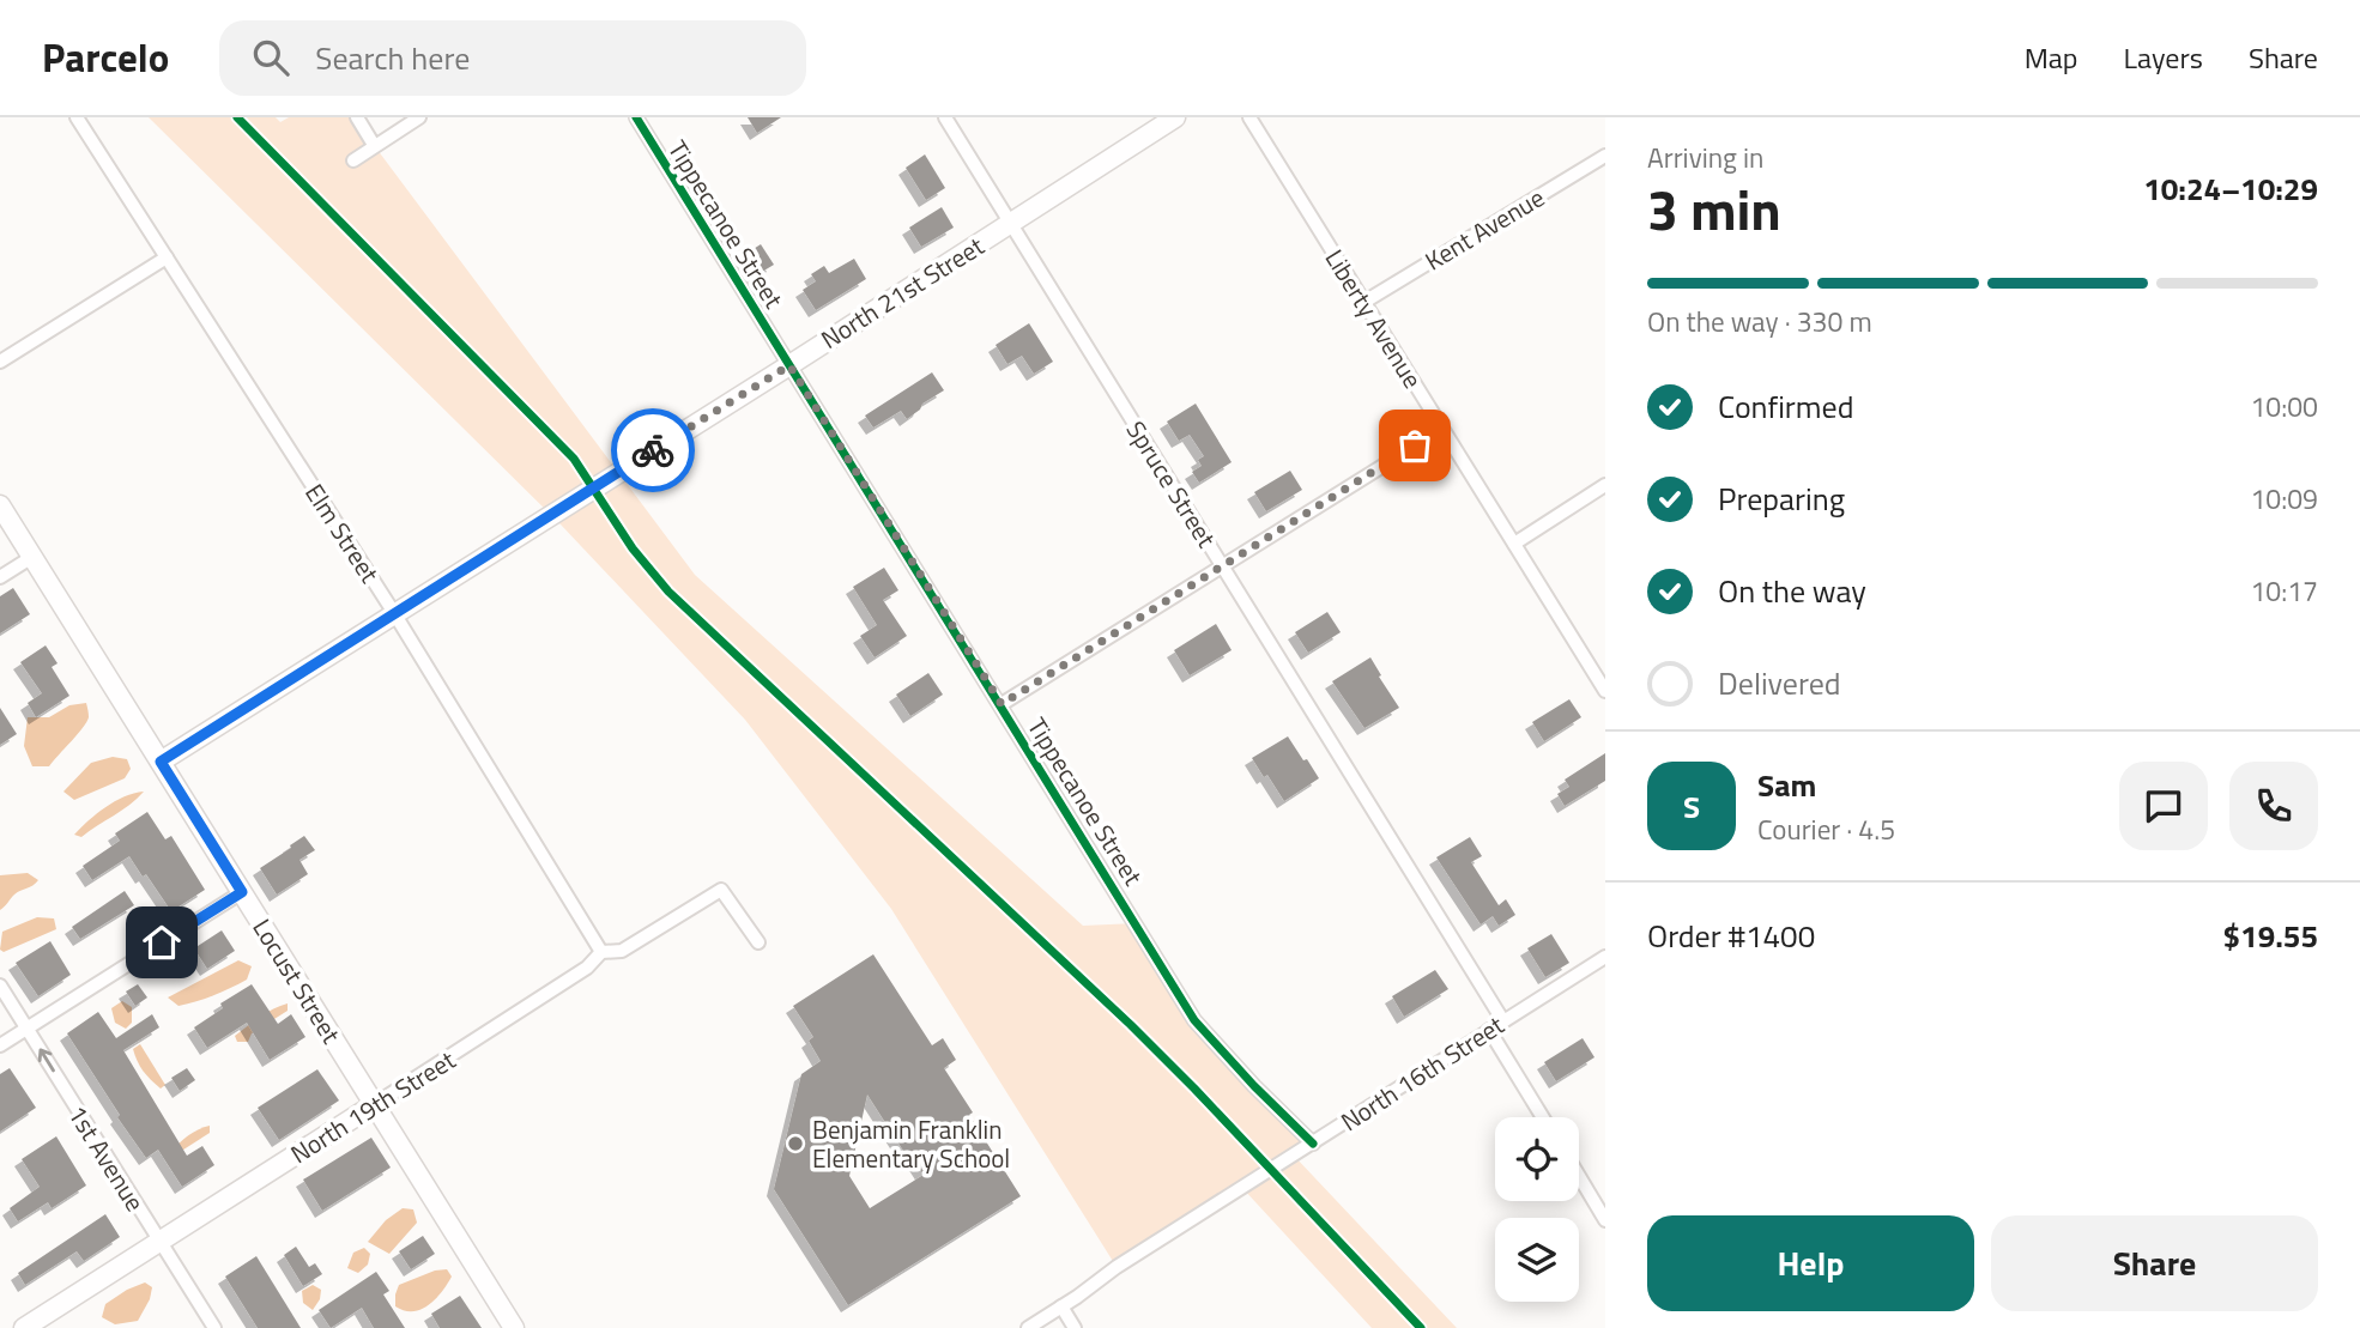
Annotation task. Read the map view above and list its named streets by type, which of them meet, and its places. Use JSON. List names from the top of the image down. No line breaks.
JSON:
{"streets":{"street":["Tippecanoe Street","Kent Avenue","North 21st Street","Liberty Avenue","Spruce Street","Elm Street","Locust Street","North 16th Street","North 19th Street","1st Avenue"]},"crossings":[["Tippecanoe Street","North 21st Street"],["Tippecanoe Street","North 16th Street"],["Kent Avenue","Liberty Avenue"],["North 21st Street","Spruce Street"],["North 21st Street","Elm Street"],["North 21st Street","Locust Street"],["Spruce Street","North 16th Street"],["Elm Street","North 19th Street"],["Locust Street","North 19th Street"],["North 19th Street","1st Avenue"]],"one_way":["1st Avenue"],"places":["Benjamin Franklin Elementary School"],"page":{"header":"Parcelo","search":"Search here","nav":["Map","Layers","Share"],"heading":["3 min","Arriving in","10:24–10:29"],"panel":["Sam","Courier · 4.5","Order #1400","$19.55"],"bar":"On the way · 330 m","list":[["Confirmed","10:00"],["Preparing","10:09"],["On the way","10:17"],"Delivered"],"round":"S","buttons":["Help","Share"]}}
